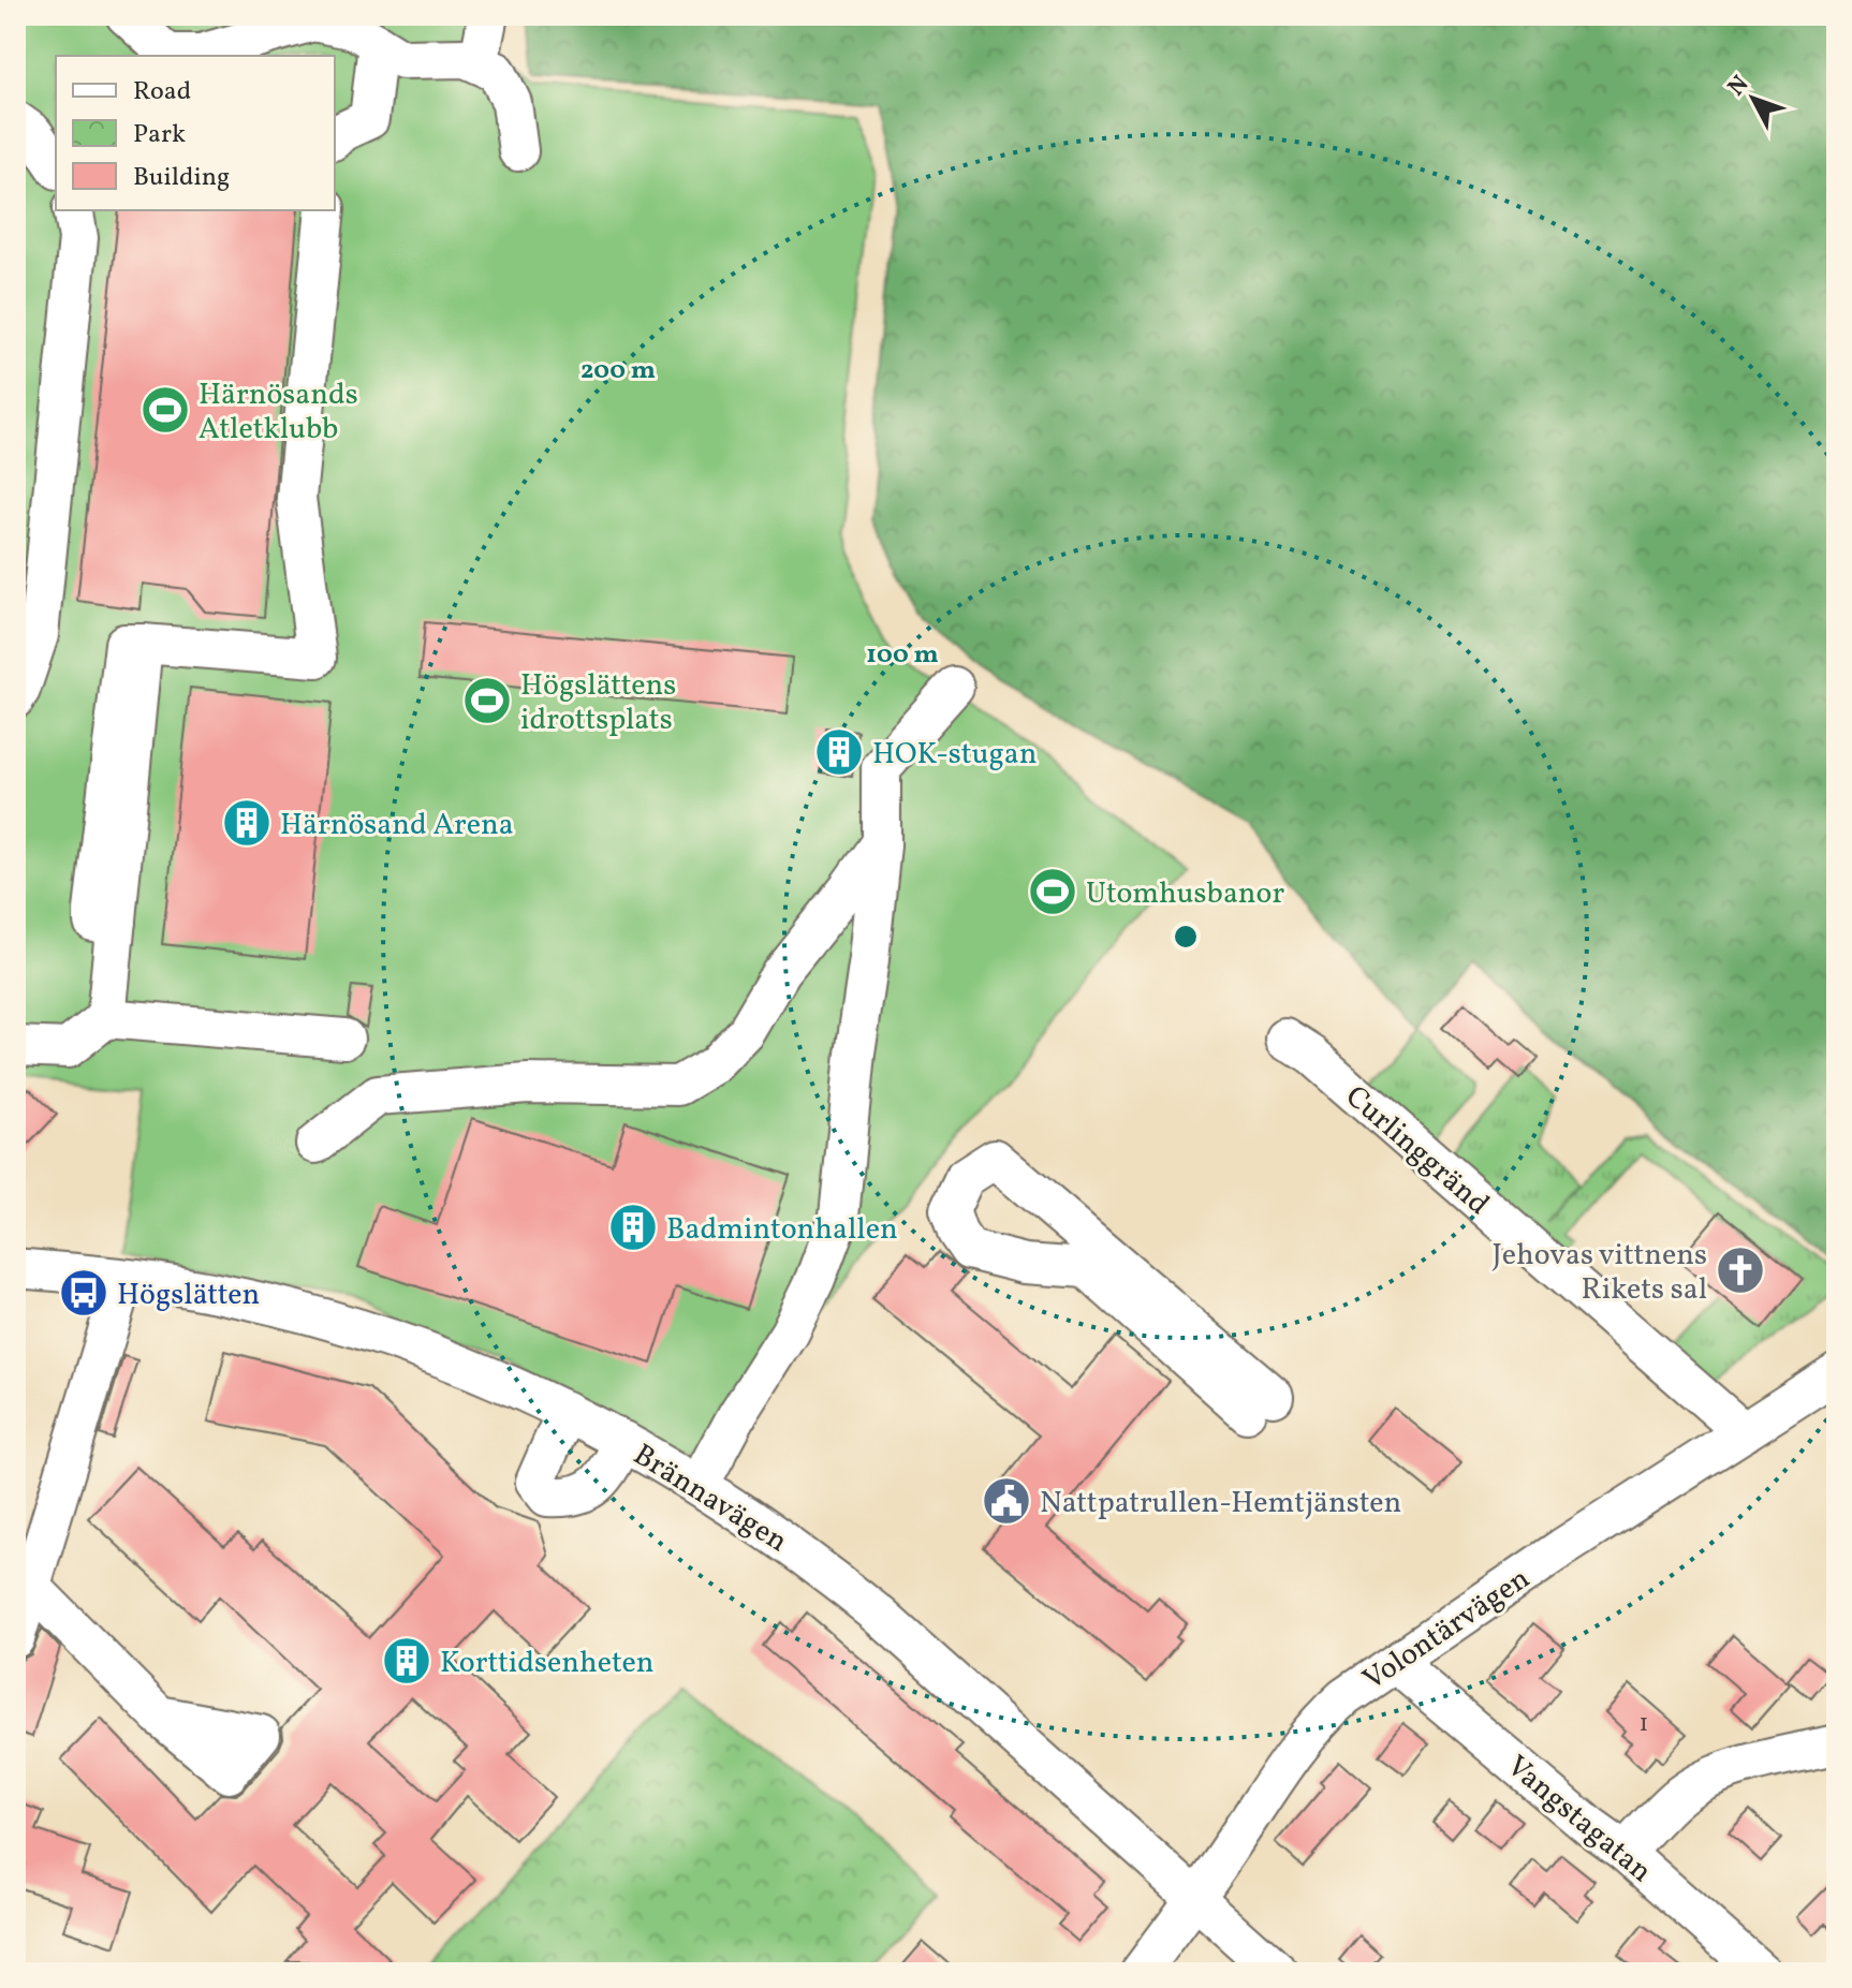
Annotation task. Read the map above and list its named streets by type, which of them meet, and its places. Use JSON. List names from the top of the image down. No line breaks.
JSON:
{"streets":{"street":["Curlinggränd","Brännavägen","Volontärvägen","Vangstagatan"]},"crossings":[["Curlinggränd","Volontärvägen"],["Brännavägen","Volontärvägen"],["Volontärvägen","Vangstagatan"]],"places":{"sports":["Härnösands Atletklubb","Högslättens idrottsplats","Utomhusbanor"],"building":["HOK-stugan","Härnösand Arena","Badmintonhallen","Korttidsenheten"],"church":["Jehovas vittnens Rikets sal"],"bus stop":["Högslätten"],"public building":["Nattpatrullen-Hemtjänsten"]},"house_numbers":["1"],"legend":["Road","Park","Building"],"north":"top left","rings":["200 m","100 m"]}
